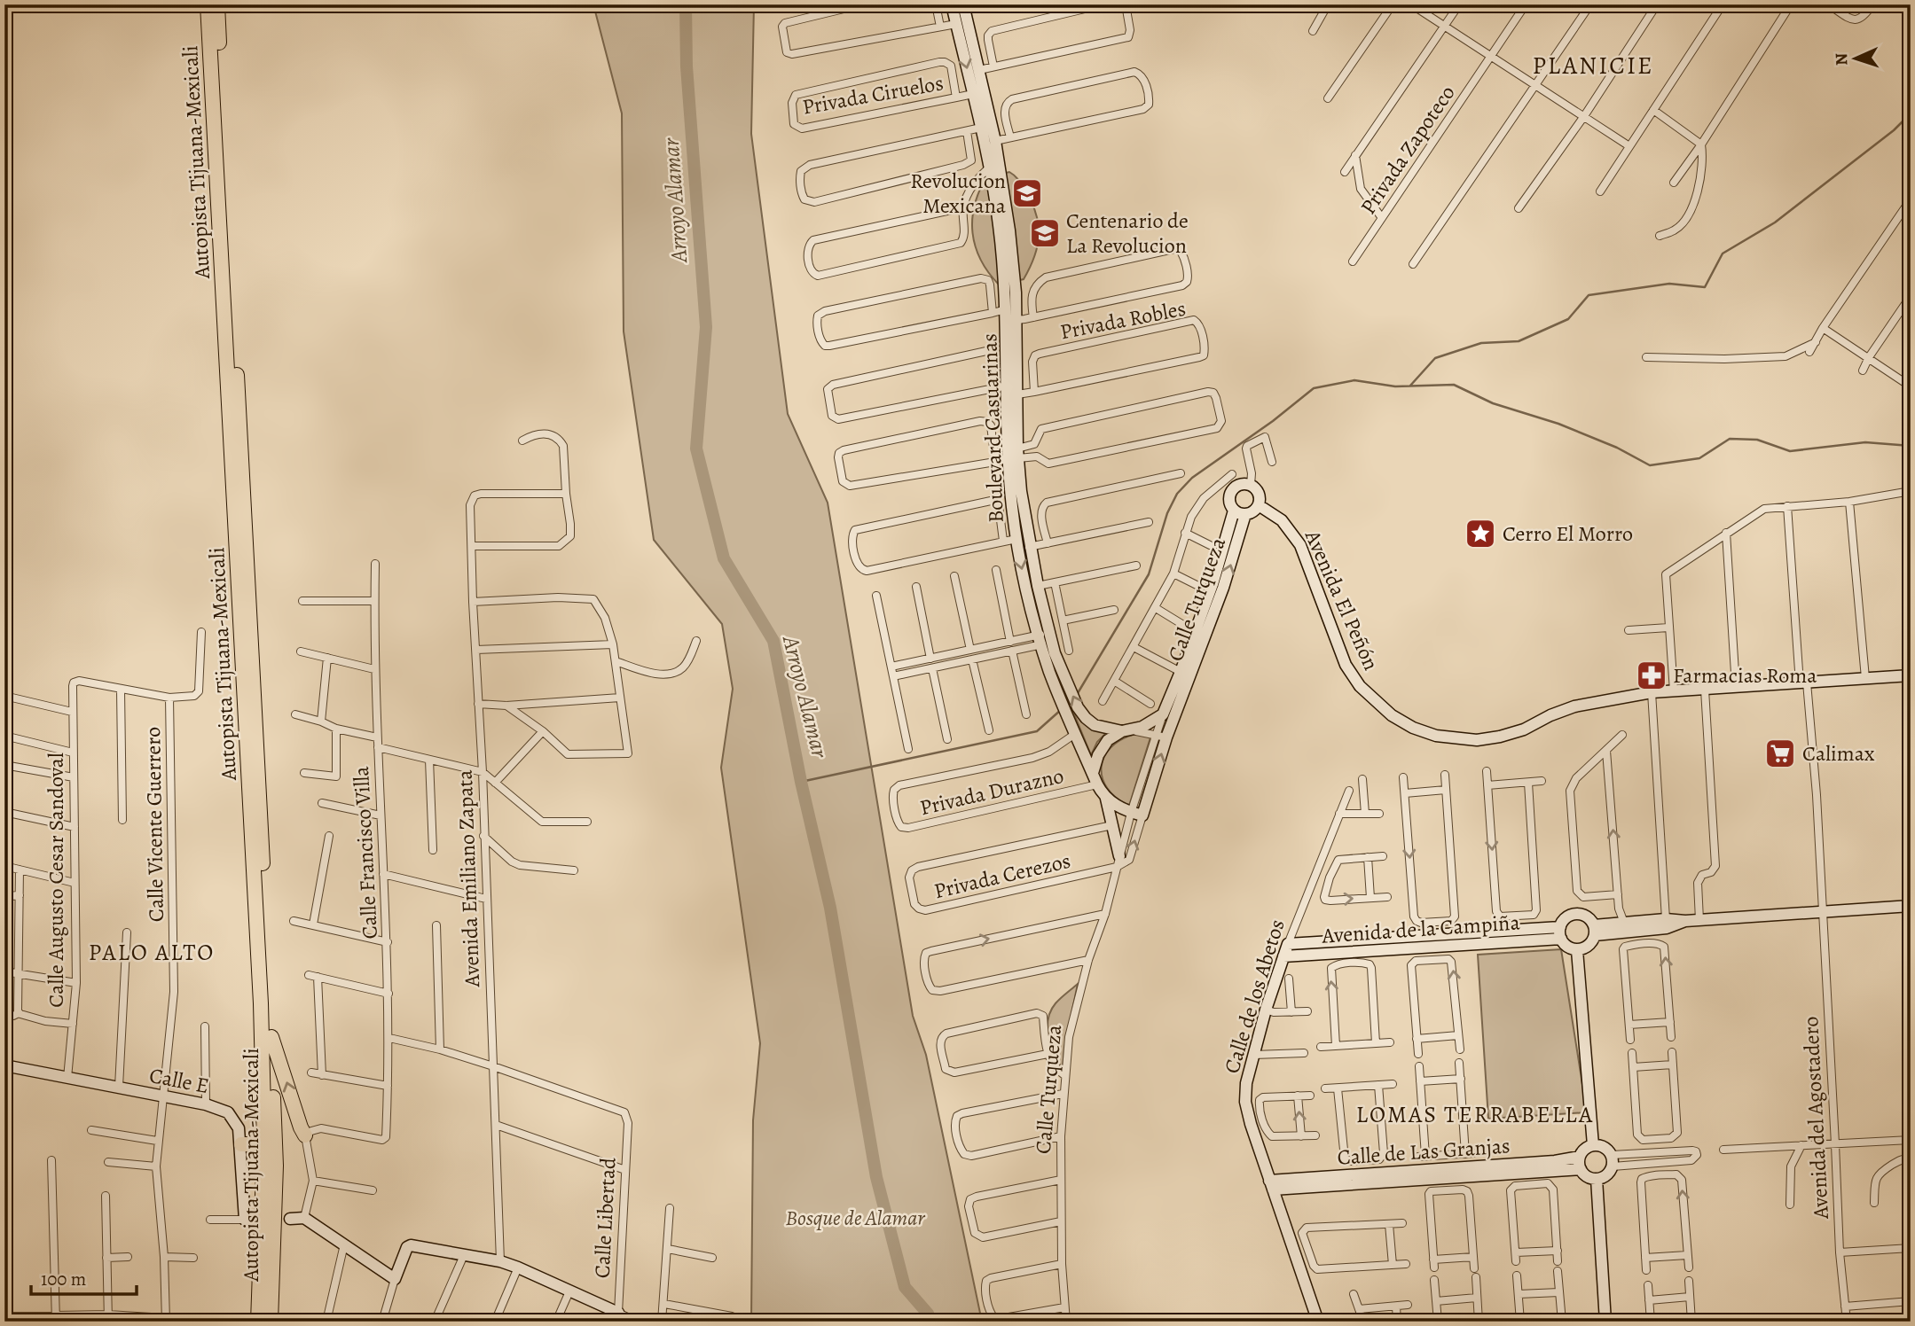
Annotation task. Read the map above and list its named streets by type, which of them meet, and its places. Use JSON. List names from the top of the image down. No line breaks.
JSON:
{"streets":{"highway":["Autopista Tijuana-Mexicali"],"street":["Privada Ciruelos","Privada Zapoteco","Privada Robles","Boulevard Casuarinas","Calle Turqueza","Avenida El Peñón","Privada Durazno","Calle Vicente Guerrero","Calle Francisco Villa","Privada Cerezos","Avenida Emiliano Zapata","Calle Augusto Cesar Sandoval","Avenida de la Campiña","Calle de los Abetos","Calle E","Avenida del Agostadero","Calle de Las Granjas","Calle Libertad"]},"crossings":[["Privada Ciruelos","Boulevard Casuarinas"],["Privada Robles","Boulevard Casuarinas"],["Boulevard Casuarinas","Calle Turqueza"],["Boulevard Casuarinas","Privada Durazno"],["Calle Turqueza","Avenida El Peñón"],["Calle Turqueza","Privada Cerezos"],["Avenida El Peñón","Avenida del Agostadero"],["Calle Vicente Guerrero","Calle E"],["Avenida Emiliano Zapata","Calle Libertad"],["Calle Augusto Cesar Sandoval","Calle E"],["Avenida de la Campiña","Calle de los Abetos"],["Calle de los Abetos","Calle de Las Granjas"]],"districts":["PLANICIE","PALO ALTO","LOMAS TERRABELLA"],"water":["Arroyo Alamar"],"parks":["Bosque de Alamar"],"places":{"school or university":["Revolucion Mexicana","Centenario de La Revolucion"],"place":["Cerro El Morro"],"pharmacy":["Farmacias Roma"],"supermarket":["Calimax"]},"scale_bar":"100 m","north":"left"}
